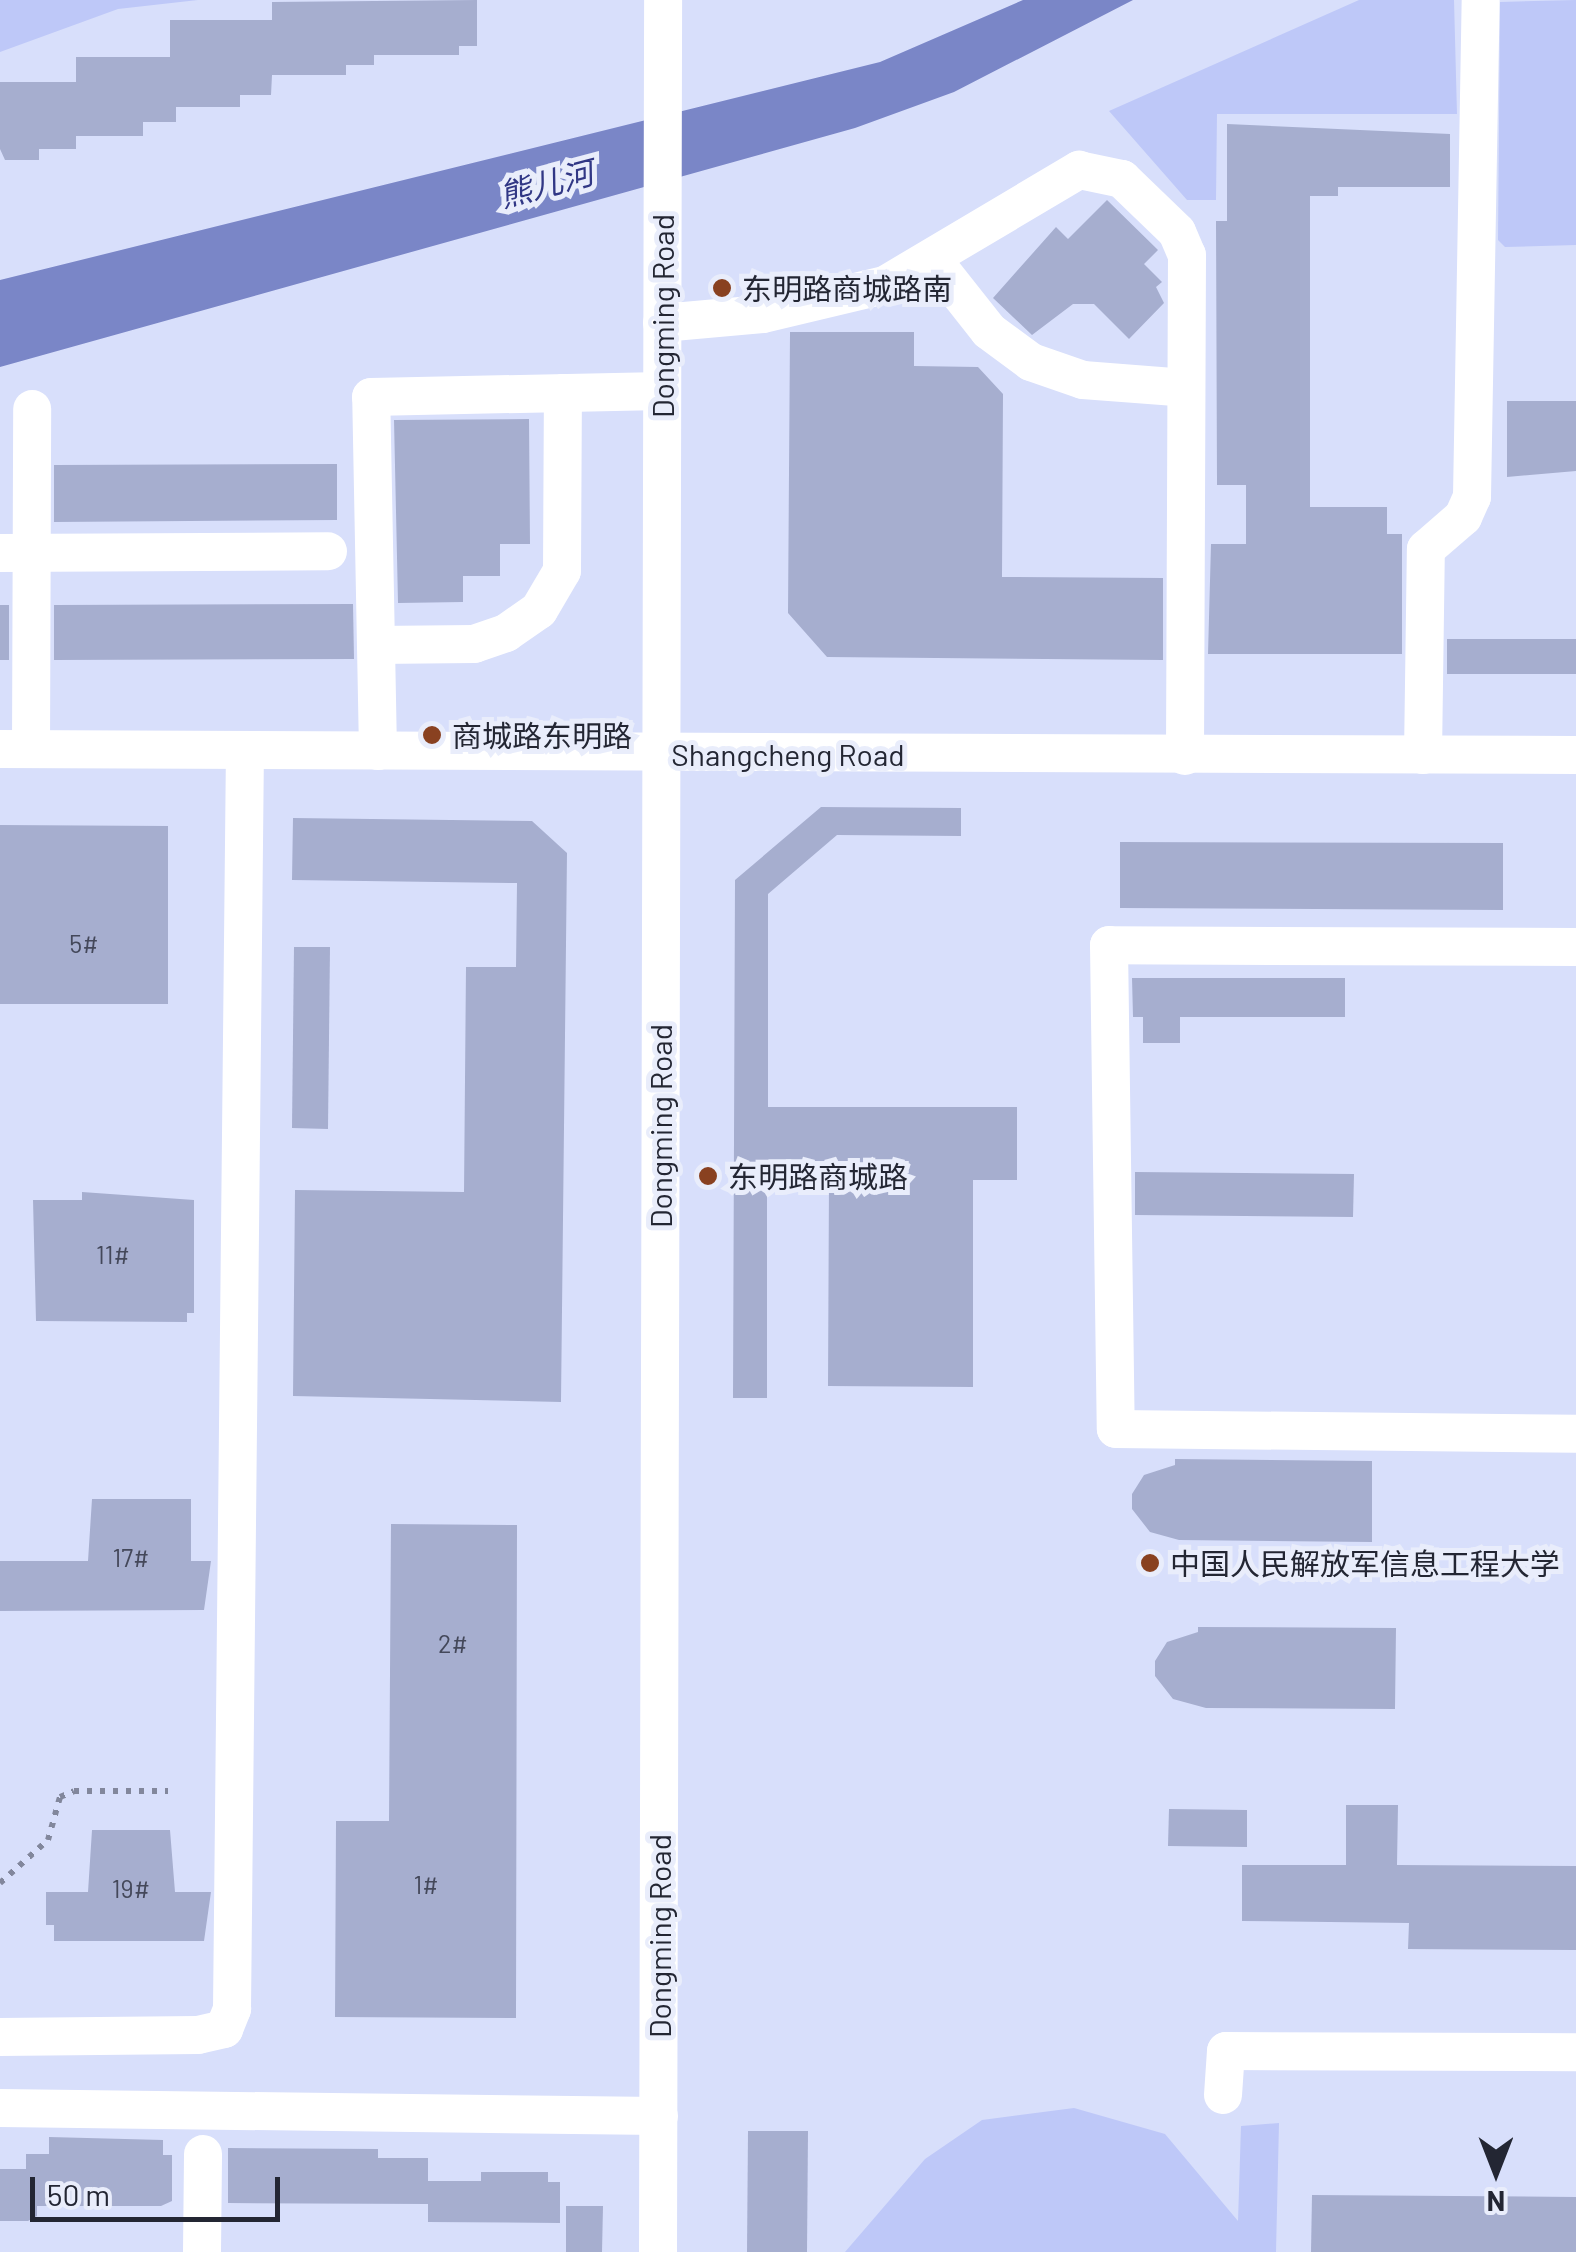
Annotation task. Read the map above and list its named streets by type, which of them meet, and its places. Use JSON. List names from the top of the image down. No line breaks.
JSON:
{"streets":{"street":["Dongming Road","Shangcheng Road"]},"crossings":[["Dongming Road","Shangcheng Road"]],"water":["熊儿河"],"places":["东明路商城路南","商城路东明路","东明路商城路","中国人民解放军信息工程大学"],"house_numbers":["5#","11#","17#","2#","1#","19#"],"scale_bar":"50 m","north":"bottom"}
